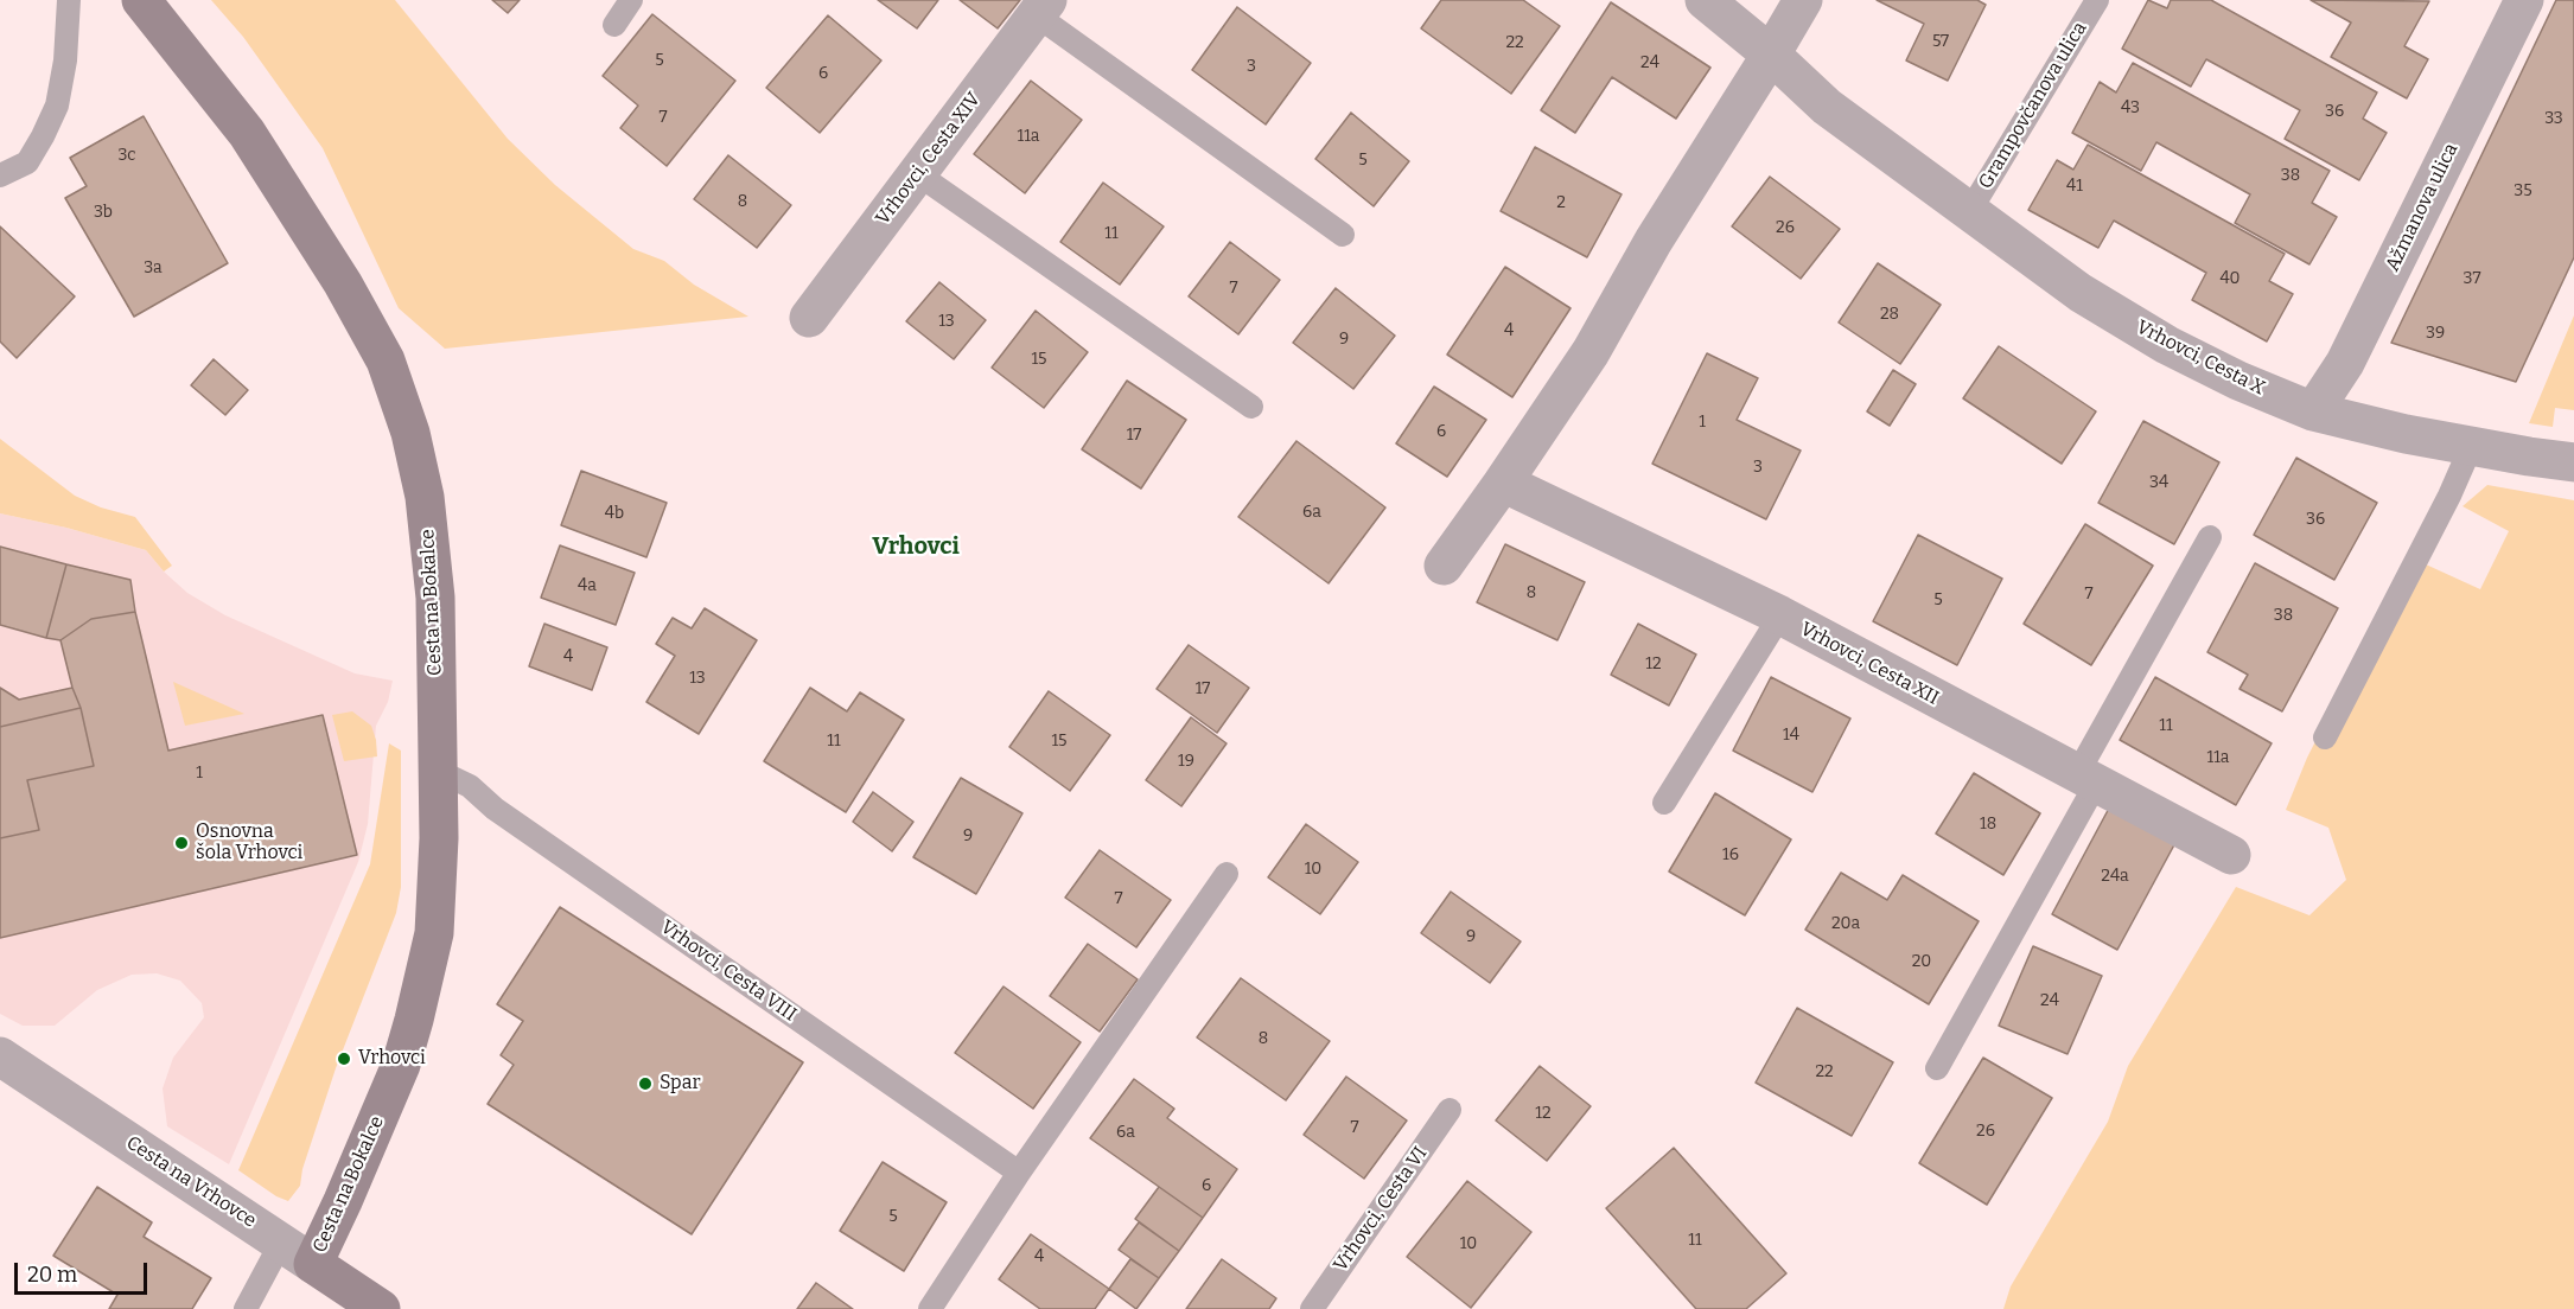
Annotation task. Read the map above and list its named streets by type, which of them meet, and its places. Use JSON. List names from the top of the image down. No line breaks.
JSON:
{"streets":{"street":["Vrhovci, Cesta XIV","Ažmanova ulica","Vrhovci, Cesta X","Cesta na Bokalce","Vrhovci, Cesta XII","Cesta na Vrhovce"],"lane":["Grampovčanova ulica","Vrhovci, Cesta VIII","Vrhovci, Cesta VI"]},"crossings":[["Grampovčanova ulica","Vrhovci, Cesta X"],["Ažmanova ulica","Vrhovci, Cesta X"],["Cesta na Bokalce","Vrhovci, Cesta VIII"],["Cesta na Bokalce","Cesta na Vrhovce"]],"districts":["Vrhovci"],"places":["Osnovna šola Vrhovci","Vrhovci","Spar"],"house_numbers":["57","22","5","24","3","6","43","36","7","33","11a","3c","5","38","41","35","8","2","3b","26","11","3a","40","37","7","28","13","4","39","9","15","1","6","17","3","34","6a","4b","36","4a","8","7","5","38","4","12","13","17","11","14","11","15","11a","19","1","18","9","16","10","24a","7","20a","9","20","24","8","22","12","7","26","6a","6","5","11","10","4"],"scale_bar":"20 m"}
